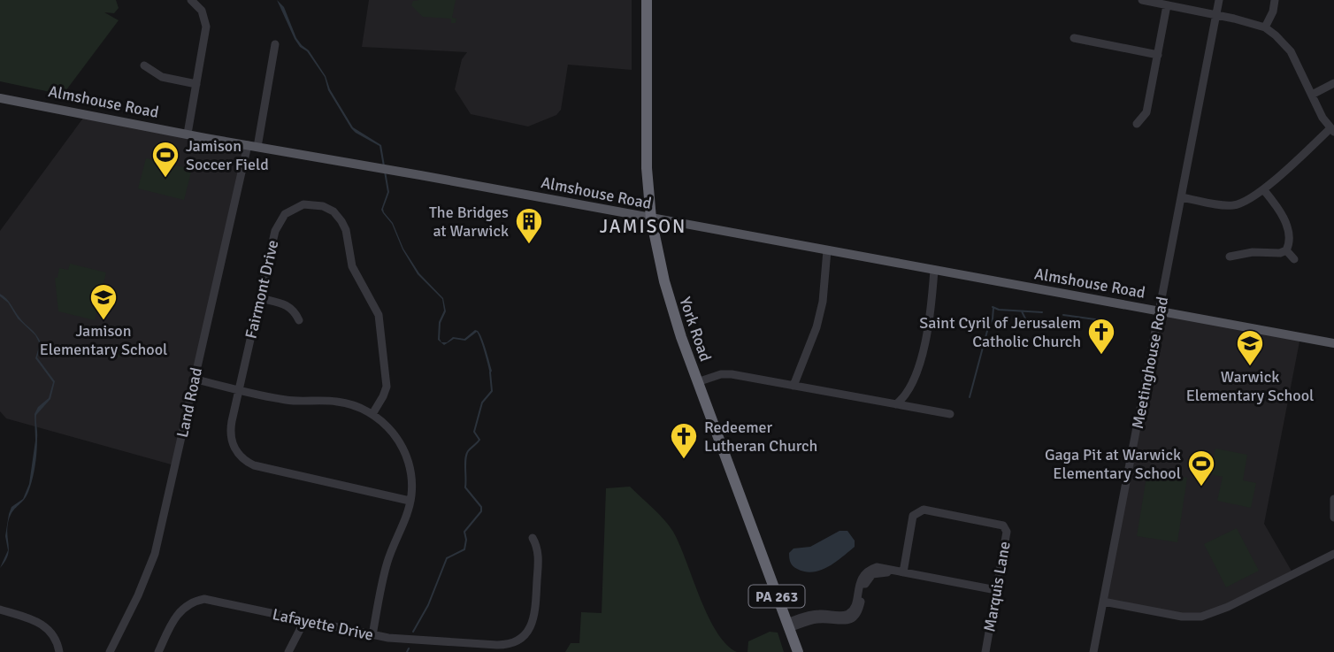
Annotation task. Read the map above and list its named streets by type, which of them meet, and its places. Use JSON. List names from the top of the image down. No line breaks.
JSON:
{"streets":{"highway":["York Road","PA 263"],"main road":["Almshouse Road"],"street":["Fairmont Drive","Meetinghouse Road","Land Road","Marquis Lane","Lafayette Drive"]},"crossings":[["Almshouse Road","York Road"],["Almshouse Road","Meetinghouse Road"],["Almshouse Road","Land Road"]],"districts":["JAMISON"],"places":{"sports":["Jamison Soccer Field","Gaga Pit at Warwick Elementary School"],"building":["The Bridges at Warwick"],"school or university":["Jamison Elementary School","Warwick Elementary School"],"church":["Saint Cyril of Jerusalem Catholic Church","Redeemer Lutheran Church"]}}
